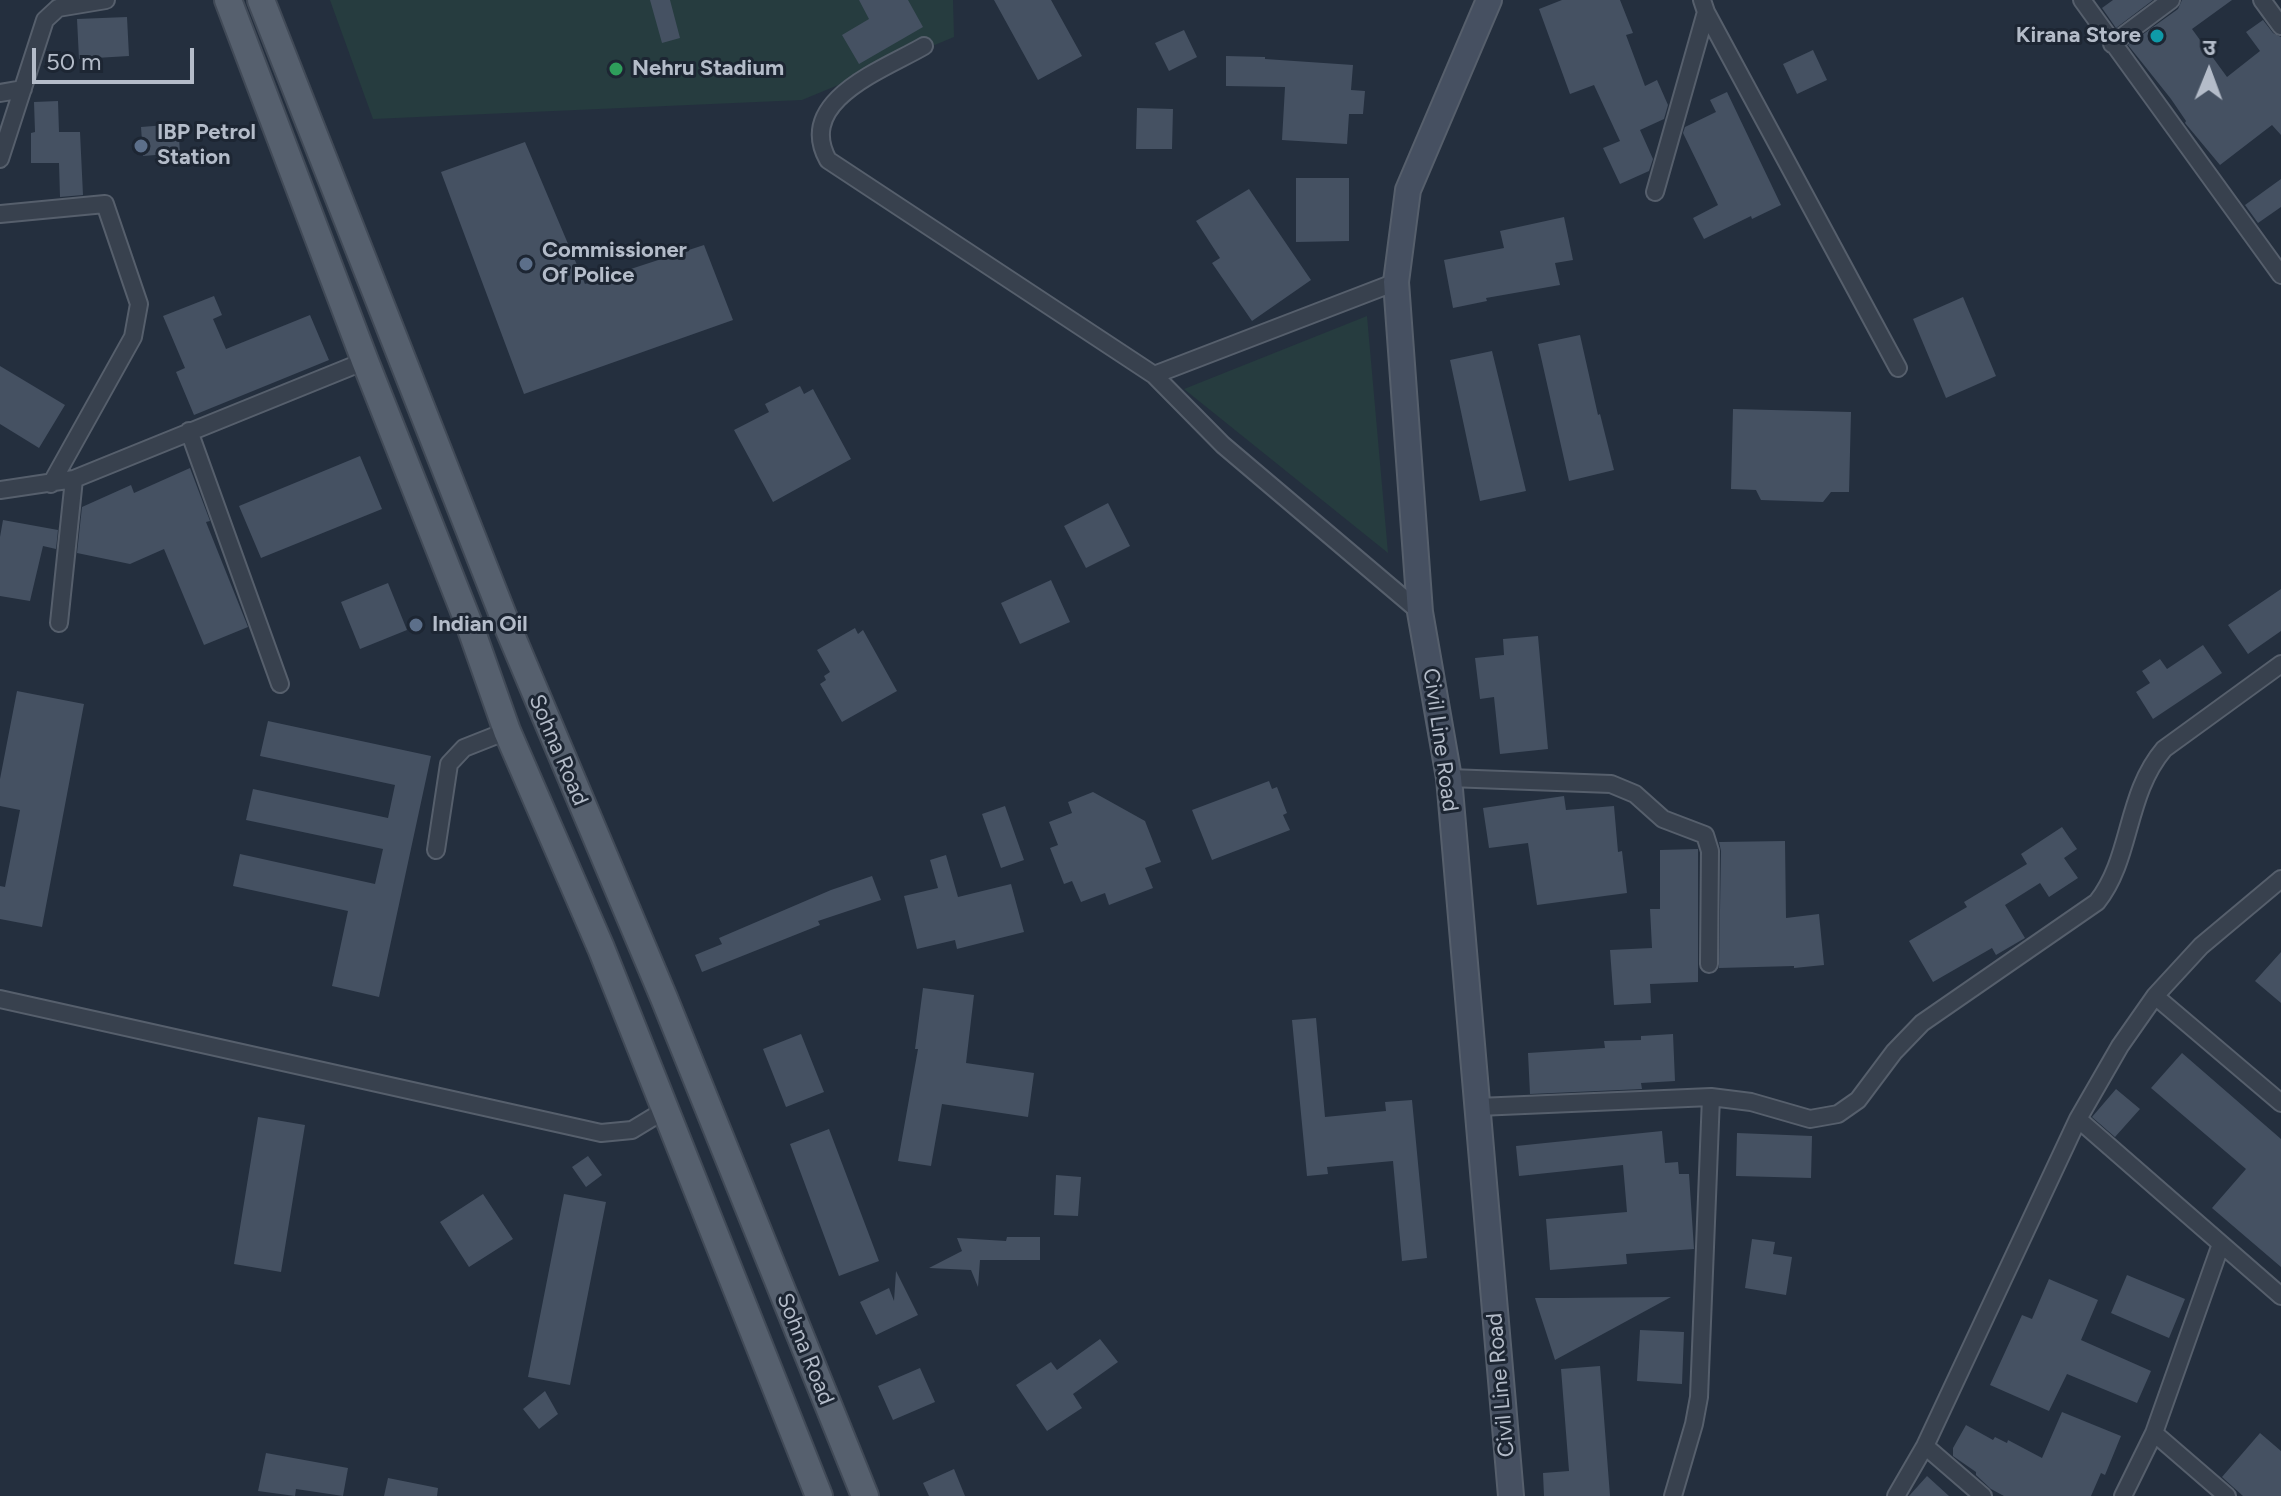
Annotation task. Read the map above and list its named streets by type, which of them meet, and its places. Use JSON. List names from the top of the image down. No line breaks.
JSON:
{"streets":{"main road":["Sohna Road"],"street":["Civil Line Road"]},"places":["Kirana Store","Nehru Stadium","IBP Petrol Station","Commissioner Of Police","Indian Oil"],"scale_bar":"50 m","north":"top"}
